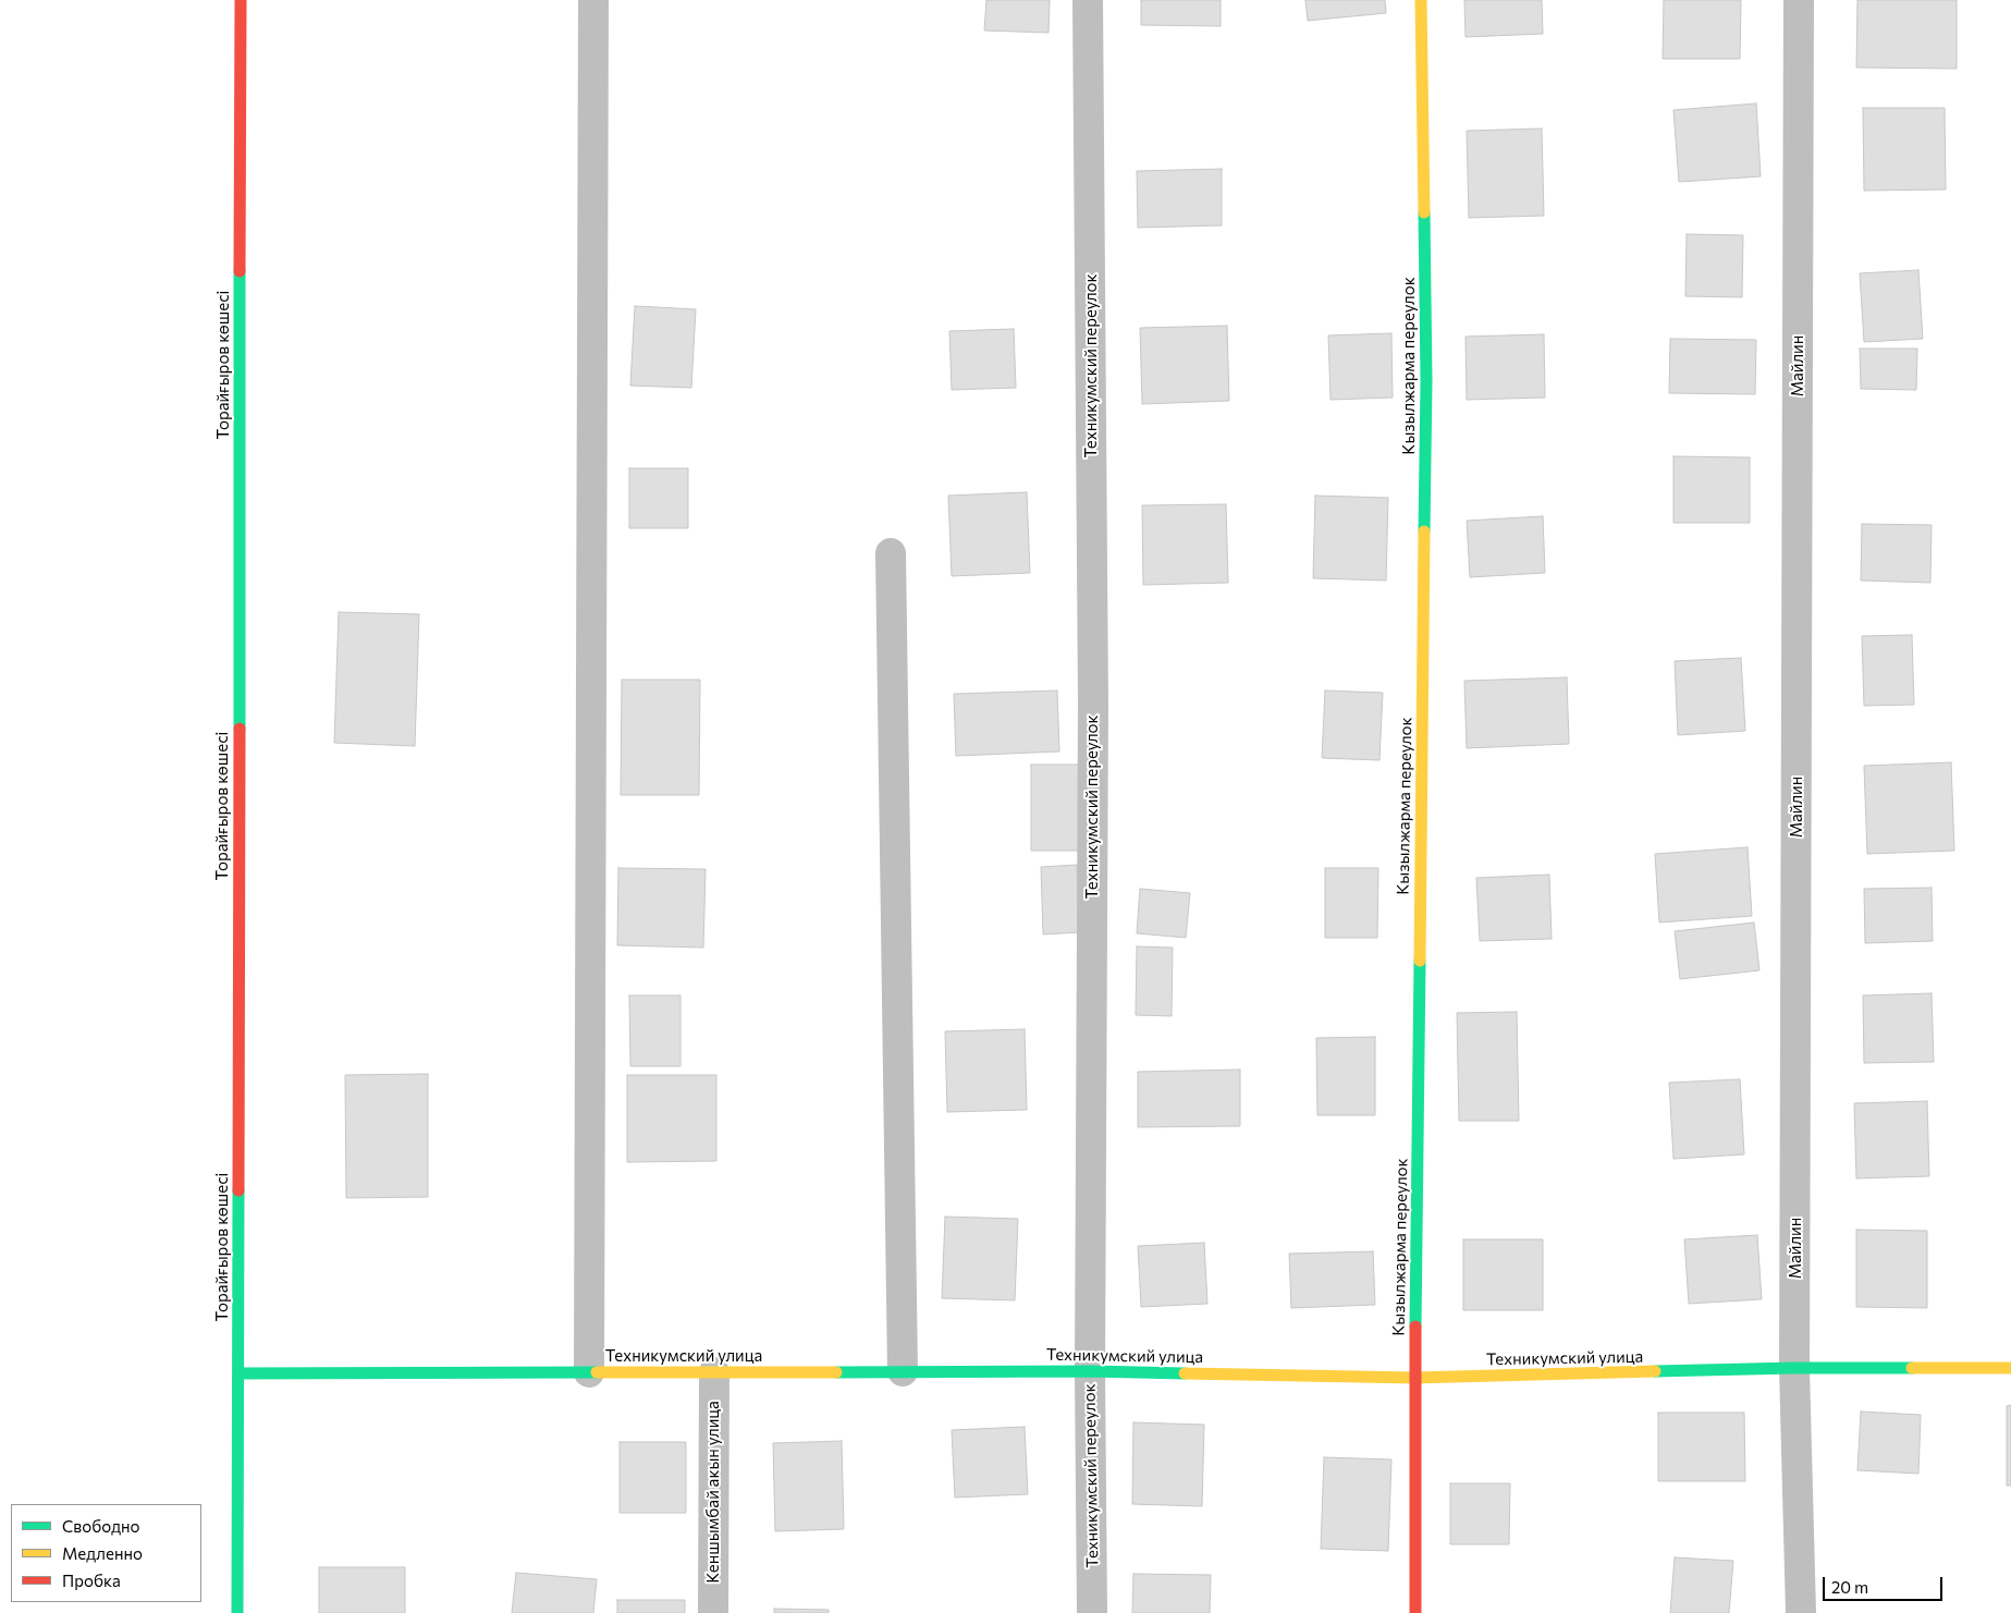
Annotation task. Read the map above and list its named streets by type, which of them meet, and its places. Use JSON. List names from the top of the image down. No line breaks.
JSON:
{"streets":{"street":["Торайғыров көшесі","Техникумский переулок","Кызылжарма переулок","Майлин","Техникумский улица","Кеншымбай акын улица"]},"crossings":[["Торайғыров көшесі","Техникумский улица"],["Техникумский переулок","Техникумский улица"],["Кызылжарма переулок","Техникумский улица"],["Майлин","Техникумский улица"],["Техникумский улица","Кеншымбай акын улица"]],"legend":["Свободно","Медленно","Пробка"],"scale_bar":"20 m"}
